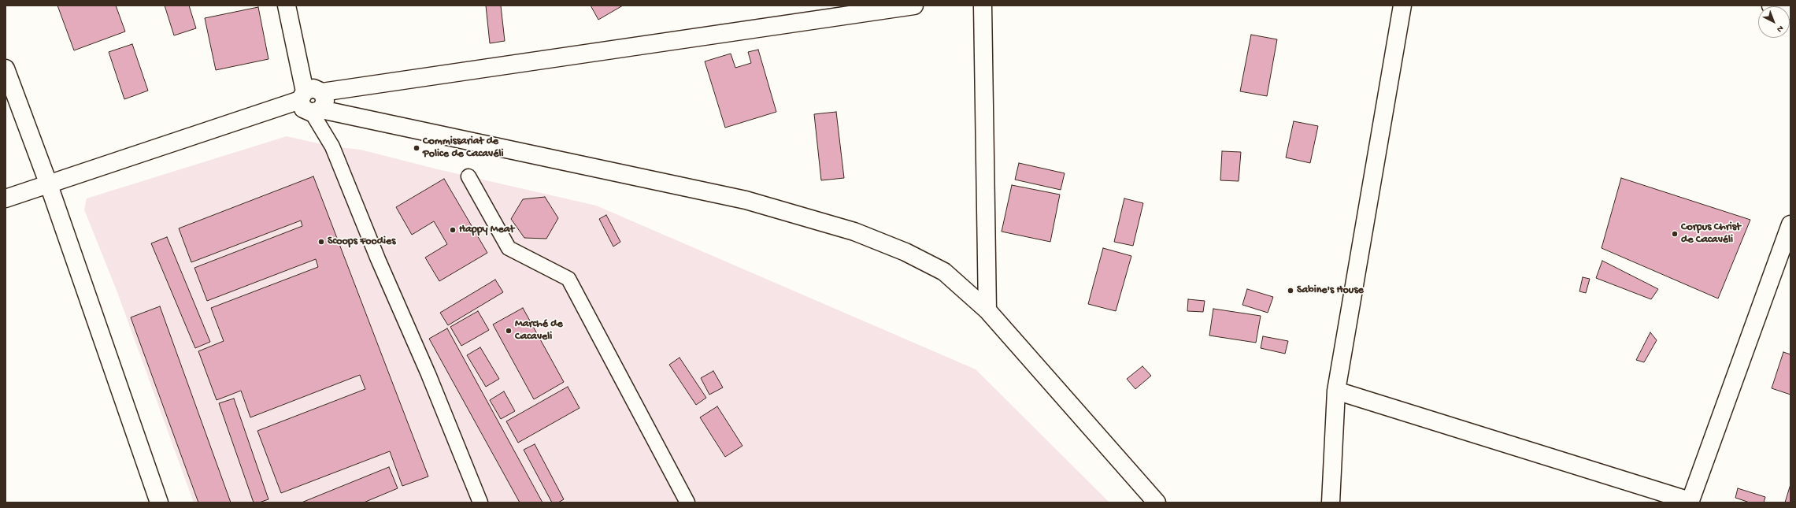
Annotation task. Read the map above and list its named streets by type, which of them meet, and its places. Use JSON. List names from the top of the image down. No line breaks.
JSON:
{"places":["Commissariat de Police de Cacavéli","Happy Meat","Corpus Christ de Cacavéli","Scoops Foodies","Sabine's House","Marché de Cacaveli"],"north":"bottom right"}
